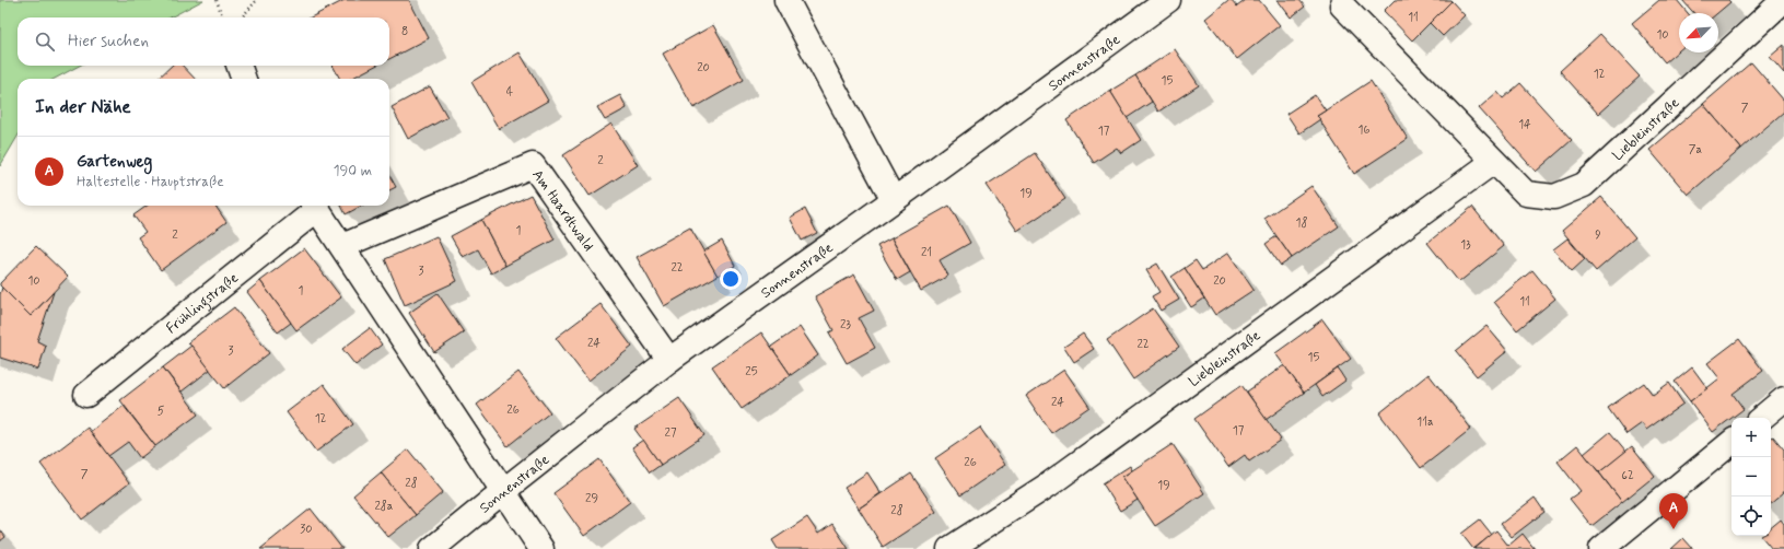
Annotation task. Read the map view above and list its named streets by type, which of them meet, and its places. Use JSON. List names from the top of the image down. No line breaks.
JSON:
{"streets":{"street":["Sonnenstraße","Liebleinstraße","Am Haardtwald","Frühlingstraße"]},"crossings":[["Sonnenstraße","Am Haardtwald"]],"house_numbers":["11","8","10","20","12","15","4","7","14","16","17","7a","2","19","18","1","2","9","13","21","22","3","10","20","1","11","23","24","22","3","15","25","24","26","5","12","11a","17","27","26","7","62","28","19","29","28a","28","30"],"north":"bottom left","page":{"search":"Hier suchen","heading":"In der Nähe","list":[{"mark":"A","name":"Gartenweg","note":"Haltestelle · Hauptstraße","value":"190 m"}],"map_buttons":["+","−"],"pins":"A"}}
